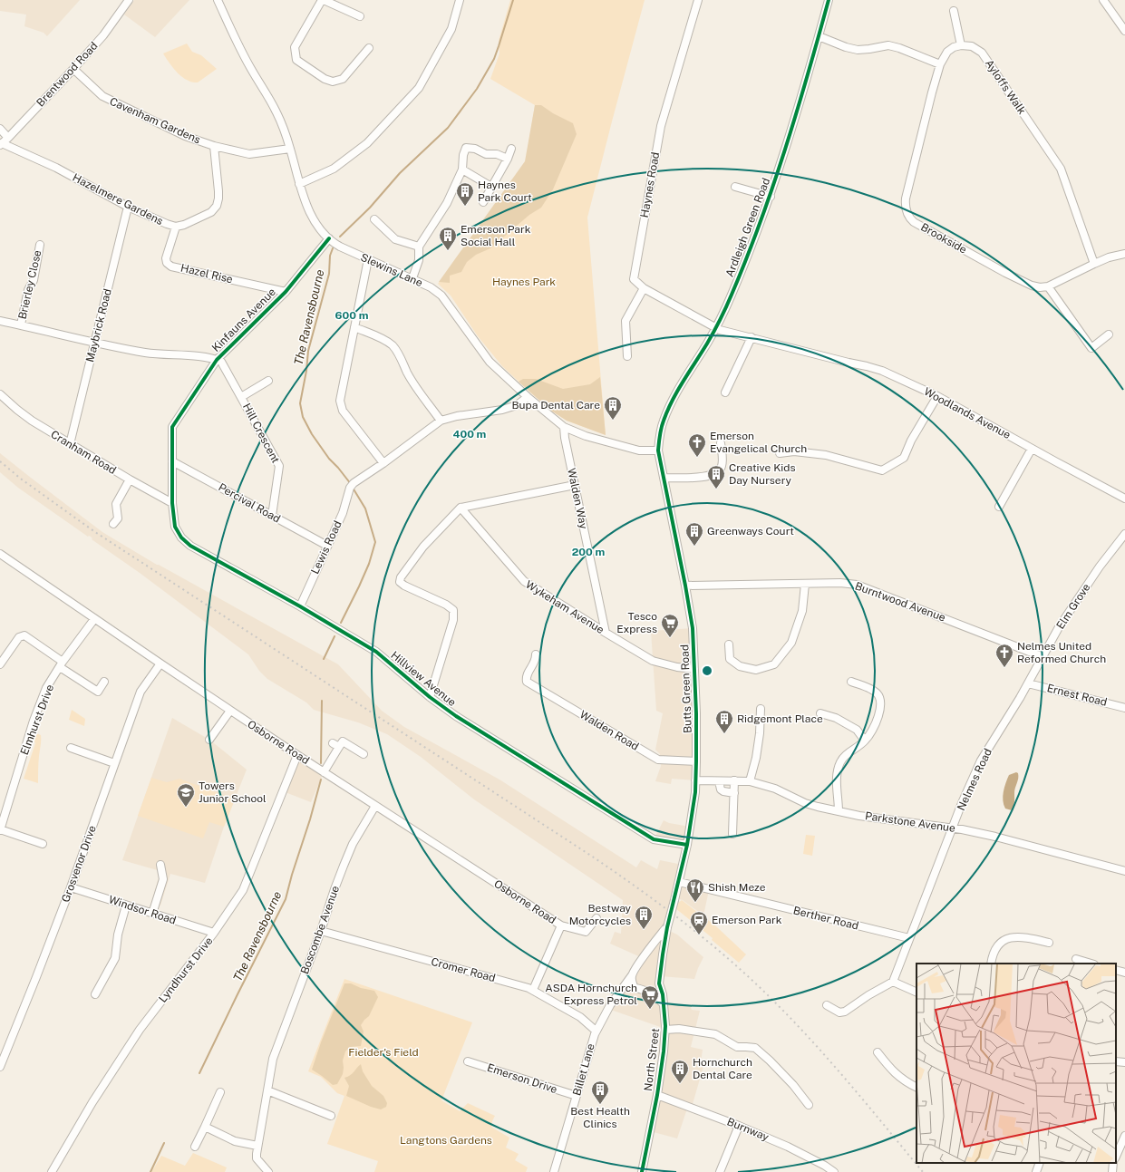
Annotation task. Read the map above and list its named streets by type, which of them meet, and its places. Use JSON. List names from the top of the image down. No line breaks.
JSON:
{"streets":{"street":["Brentwood Road","Ayloffs Walk","Cavenham Gardens","Haynes Road","Hazelmere Gardens","Ardleigh Green Road","Brookside","Slewins Lane","Hazel Rise","Brierley Close","Kinfauns Avenue","Maybrick Road","Woodlands Avenue","Hill Crescent","Cranham Road","Walden Way","Percival Road","Lewis Road","Burntwood Avenue","Elm Grove","Wykeham Avenue","Hillview Avenue","Butts Green Road","Ernest Road","Elmhurst Drive","Walden Road","Osborne Road","Nelmes Road","Parkstone Avenue","Grosvenor Drive","Windsor Road","Berther Road","Boscombe Avenue","Lyndhurst Drive","Cromer Road","North Street","Billet Lane","Emerson Drive","Burnway"]},"crossings":[["Brentwood Road","Cavenham Gardens"],["Brentwood Road","Hazelmere Gardens"],["Cavenham Gardens","Hazelmere Gardens"],["Cavenham Gardens","Slewins Lane"],["Haynes Road","Ardleigh Green Road"],["Haynes Road","Woodlands Avenue"],["Hazelmere Gardens","Hazel Rise"],["Hazelmere Gardens","Maybrick Road"],["Ardleigh Green Road","Slewins Lane"],["Ardleigh Green Road","Woodlands Avenue"],["Ardleigh Green Road","Butts Green Road"],["Slewins Lane","Kinfauns Avenue"],["Slewins Lane","Walden Way"],["Slewins Lane","Butts Green Road"],["Hazel Rise","Kinfauns Avenue"],["Kinfauns Avenue","Hill Crescent"],["Kinfauns Avenue","Cranham Road"],["Kinfauns Avenue","Percival Road"],["Kinfauns Avenue","Hillview Avenue"],["Maybrick Road","Cranham Road"],["Hill Crescent","Percival Road"],["Cranham Road","Hillview Avenue"],["Walden Way","Wykeham Avenue"],["Percival Road","Lewis Road"],["Lewis Road","Hillview Avenue"],["Burntwood Avenue","Elm Grove"],["Burntwood Avenue","Butts Green Road"],["Elm Grove","Ernest Road"],["Elm Grove","Nelmes Road"],["Wykeham Avenue","Butts Green Road"],["Hillview Avenue","Butts Green Road"],["Butts Green Road","Walden Road"],["Butts Green Road","Parkstone Avenue"],["Butts Green Road","Berther Road"],["Butts Green Road","North Street"],["Butts Green Road","Billet Lane"],["Ernest Road","Nelmes Road"],["Elmhurst Drive","Osborne Road"],["Osborne Road","Grosvenor Drive"],["Osborne Road","Boscombe Avenue"],["Osborne Road","Lyndhurst Drive"],["Nelmes Road","Parkstone Avenue"],["Nelmes Road","Berther Road"],["Grosvenor Drive","Windsor Road"],["Windsor Road","Lyndhurst Drive"],["Boscombe Avenue","Cromer Road"],["Cromer Road","Billet Lane"],["North Street","Billet Lane"],["North Street","Burnway"],["Billet Lane","Emerson Drive"]],"water":["The Ravensbourne"],"parks":["Haynes Park","Fielder's Field","Langtons Gardens"],"places":{"building":["Haynes Park Court","Emerson Park Social Hall","Bupa Dental Care","Creative Kids Day Nursery","Greenways Court","Ridgemont Place","Bestway Motorcycles","Hornchurch Dental Care","Best Health Clinics"],"church":["Emerson Evangelical Church","Nelmes United Reformed Church"],"supermarket":["Tesco Express","ASDA Hornchurch Express Petrol"],"school or university":["Towers Junior School"],"restaurant":["Shish Meze"],"station":["Emerson Park"]},"rings":["600 m","400 m","200 m"]}
